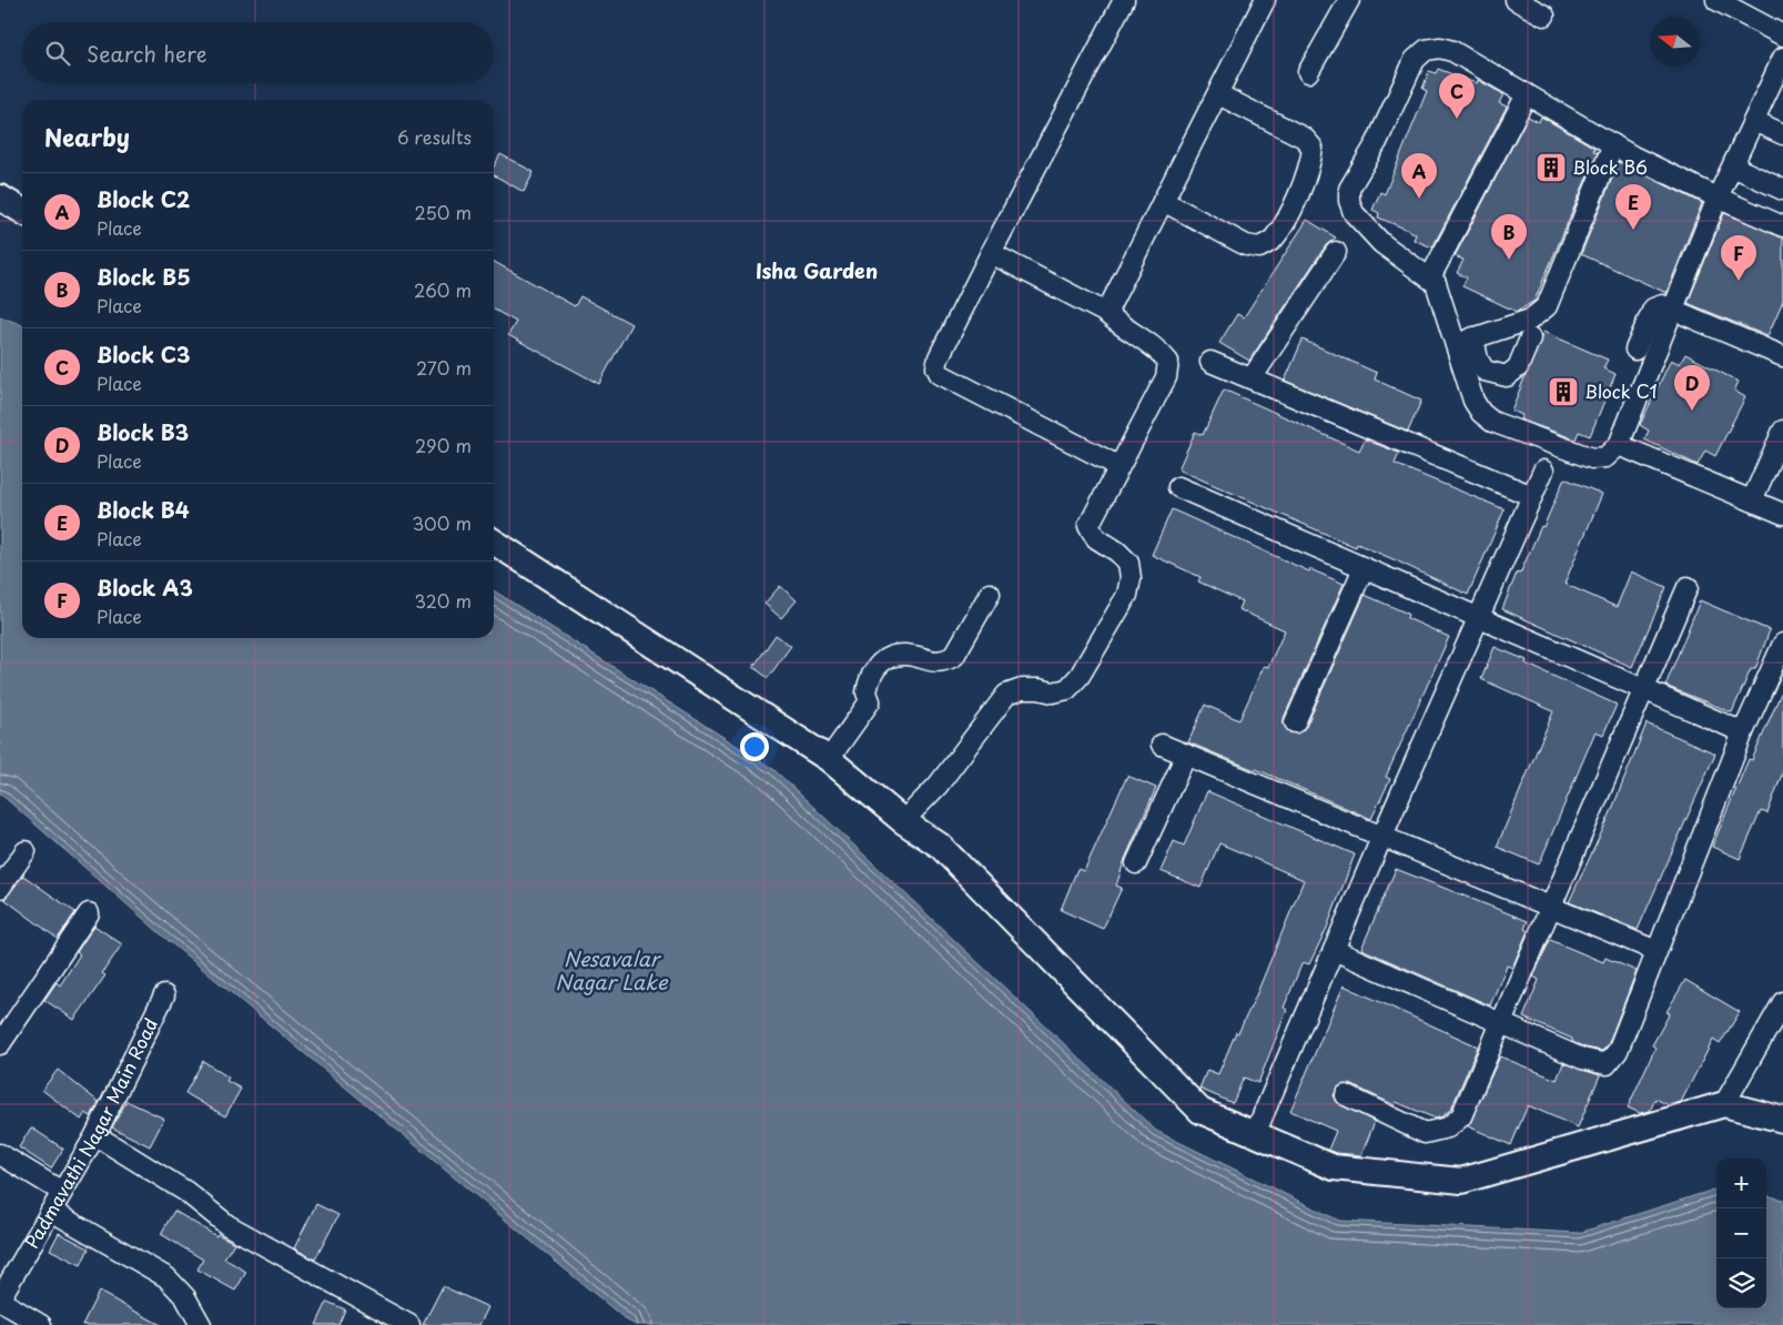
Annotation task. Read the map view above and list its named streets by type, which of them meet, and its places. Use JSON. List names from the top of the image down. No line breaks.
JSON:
{"streets":{"street":["Padmavathi Nagar Main Road"]},"districts":["Isha Garden"],"water":["Nesavalar Nagar Lake"],"places":{"building":["Block B6","Block C1"]},"north":"left","page":{"search":"Search here","pins":["C","A","E","B","F","D"],"heading":["Nearby","6 results"],"list":[{"mark":"A","name":"Block C2","note":"Place","value":"250 m"},{"mark":"B","name":"Block B5","note":"Place","value":"260 m"},{"mark":"C","name":"Block C3","note":"Place","value":"270 m"},{"mark":"D","name":"Block B3","note":"Place","value":"290 m"},{"mark":"E","name":"Block B4","note":"Place","value":"300 m"},{"mark":"F","name":"Block A3","note":"Place","value":"320 m"}],"map_buttons":["+","−"]}}
